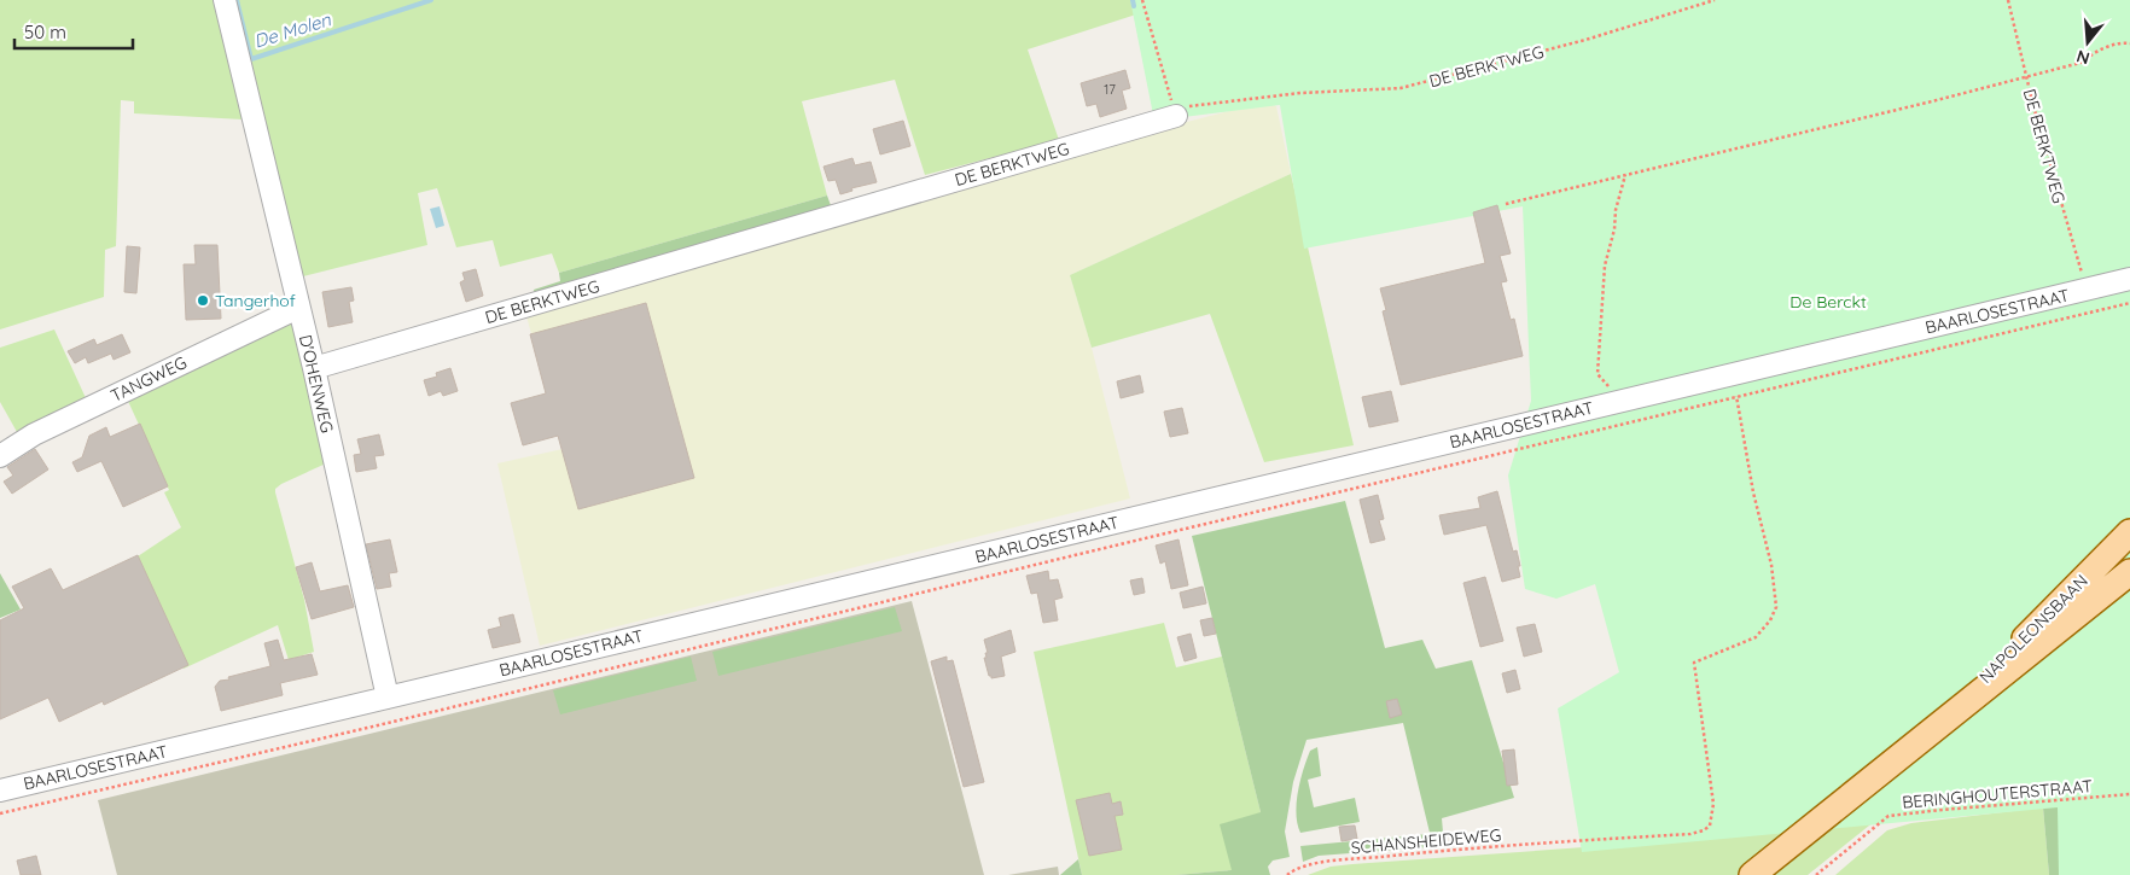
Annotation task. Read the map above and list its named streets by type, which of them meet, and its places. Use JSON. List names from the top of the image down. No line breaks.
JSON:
{"streets":{"main road":["NAPOLEONSBAAN"],"street":["DE BERKTWEG","BAARLOSESTRAAT","TANGWEG","D'OHENWEG"],"path":["BERINGHOUTERSTRAAT","SCHANSHEIDEWEG"]},"crossings":[["DE BERKTWEG","BAARLOSESTRAAT"],["DE BERKTWEG","D'OHENWEG"],["BAARLOSESTRAAT","D'OHENWEG"],["TANGWEG","D'OHENWEG"]],"water":["De Molen"],"parks":["De Berckt"],"places":["Tangerhof"],"house_numbers":["17"],"scale_bar":"50 m","north":"bottom"}
